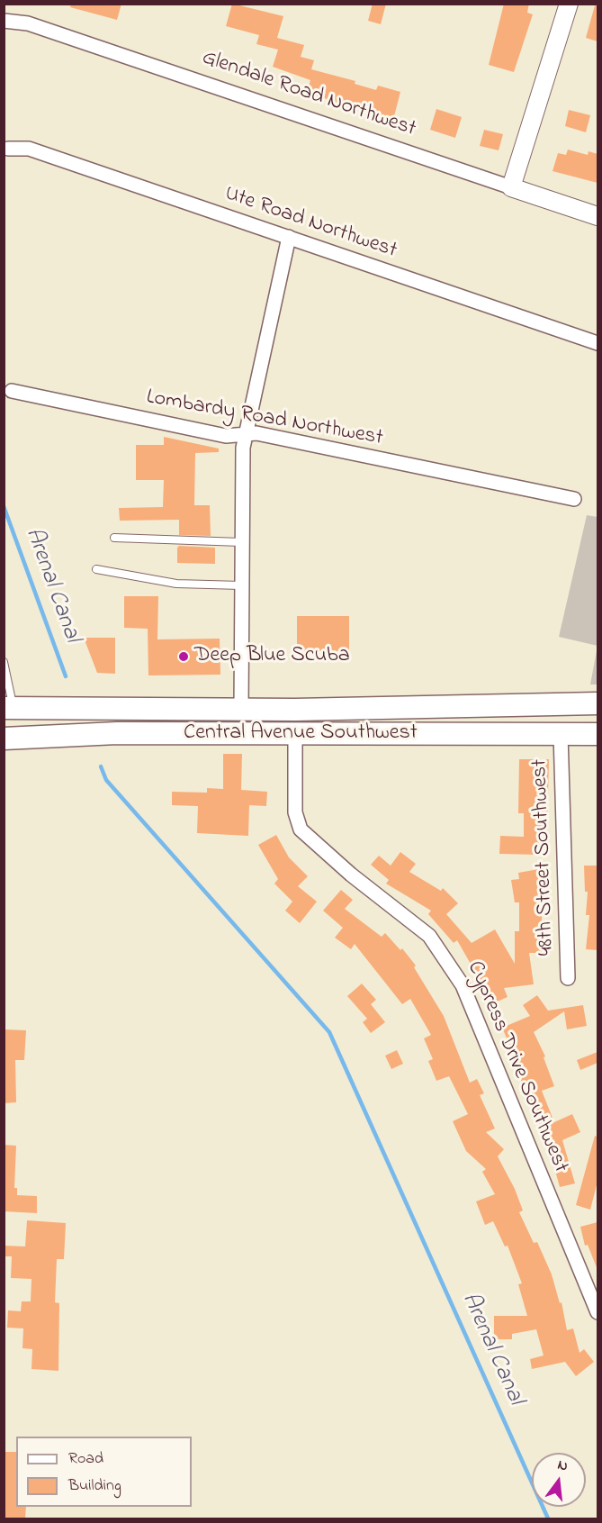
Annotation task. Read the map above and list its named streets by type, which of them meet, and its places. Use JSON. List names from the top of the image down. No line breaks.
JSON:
{"streets":{"main road":["Central Avenue Southwest"],"street":["Glendale Road Northwest","Ute Road Northwest","Lombardy Road Northwest","48th Street Southwest","Cypress Drive Southwest"]},"crossings":[["Central Avenue Southwest","48th Street Southwest"],["Central Avenue Southwest","Cypress Drive Southwest"]],"water":["Arenal Canal"],"places":["Deep Blue Scuba"],"legend":["Road","Building"],"north":"top"}
